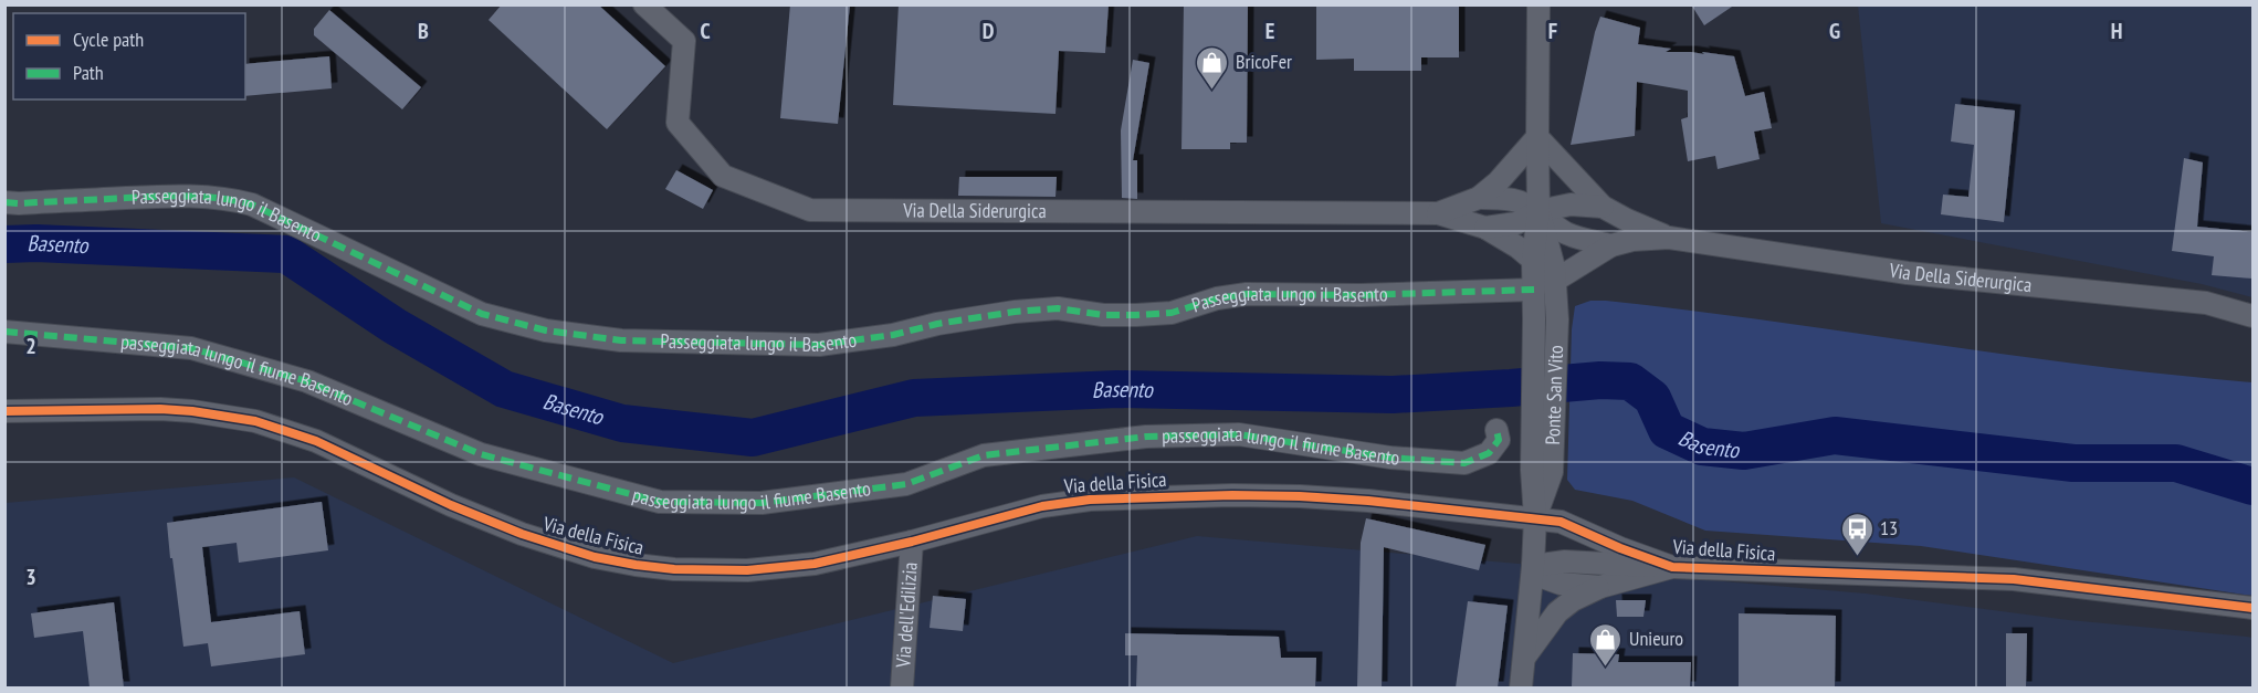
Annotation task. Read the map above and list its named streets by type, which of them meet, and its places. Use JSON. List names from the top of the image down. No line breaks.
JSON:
{"streets":{"street":["Via Della Siderurgica","Passeggiata lungo il Basento","passeggiata lungo il fiume Basento","Ponte San Vito","Via della Fisica","Via dell'Edilizia"]},"crossings":[["Via Della Siderurgica","Ponte San Vito"],["Passeggiata lungo il Basento","Ponte San Vito"],["Via della Fisica","Via dell'Edilizia"]],"water":["Basento"],"places":{"shop":["BricoFer","Unieuro"],"bus stop":["13"]},"legend":["Cycle path","Path"],"grid":{"columns":["B","C","D","E","F","G","H"],"rows":["2","3"]}}
